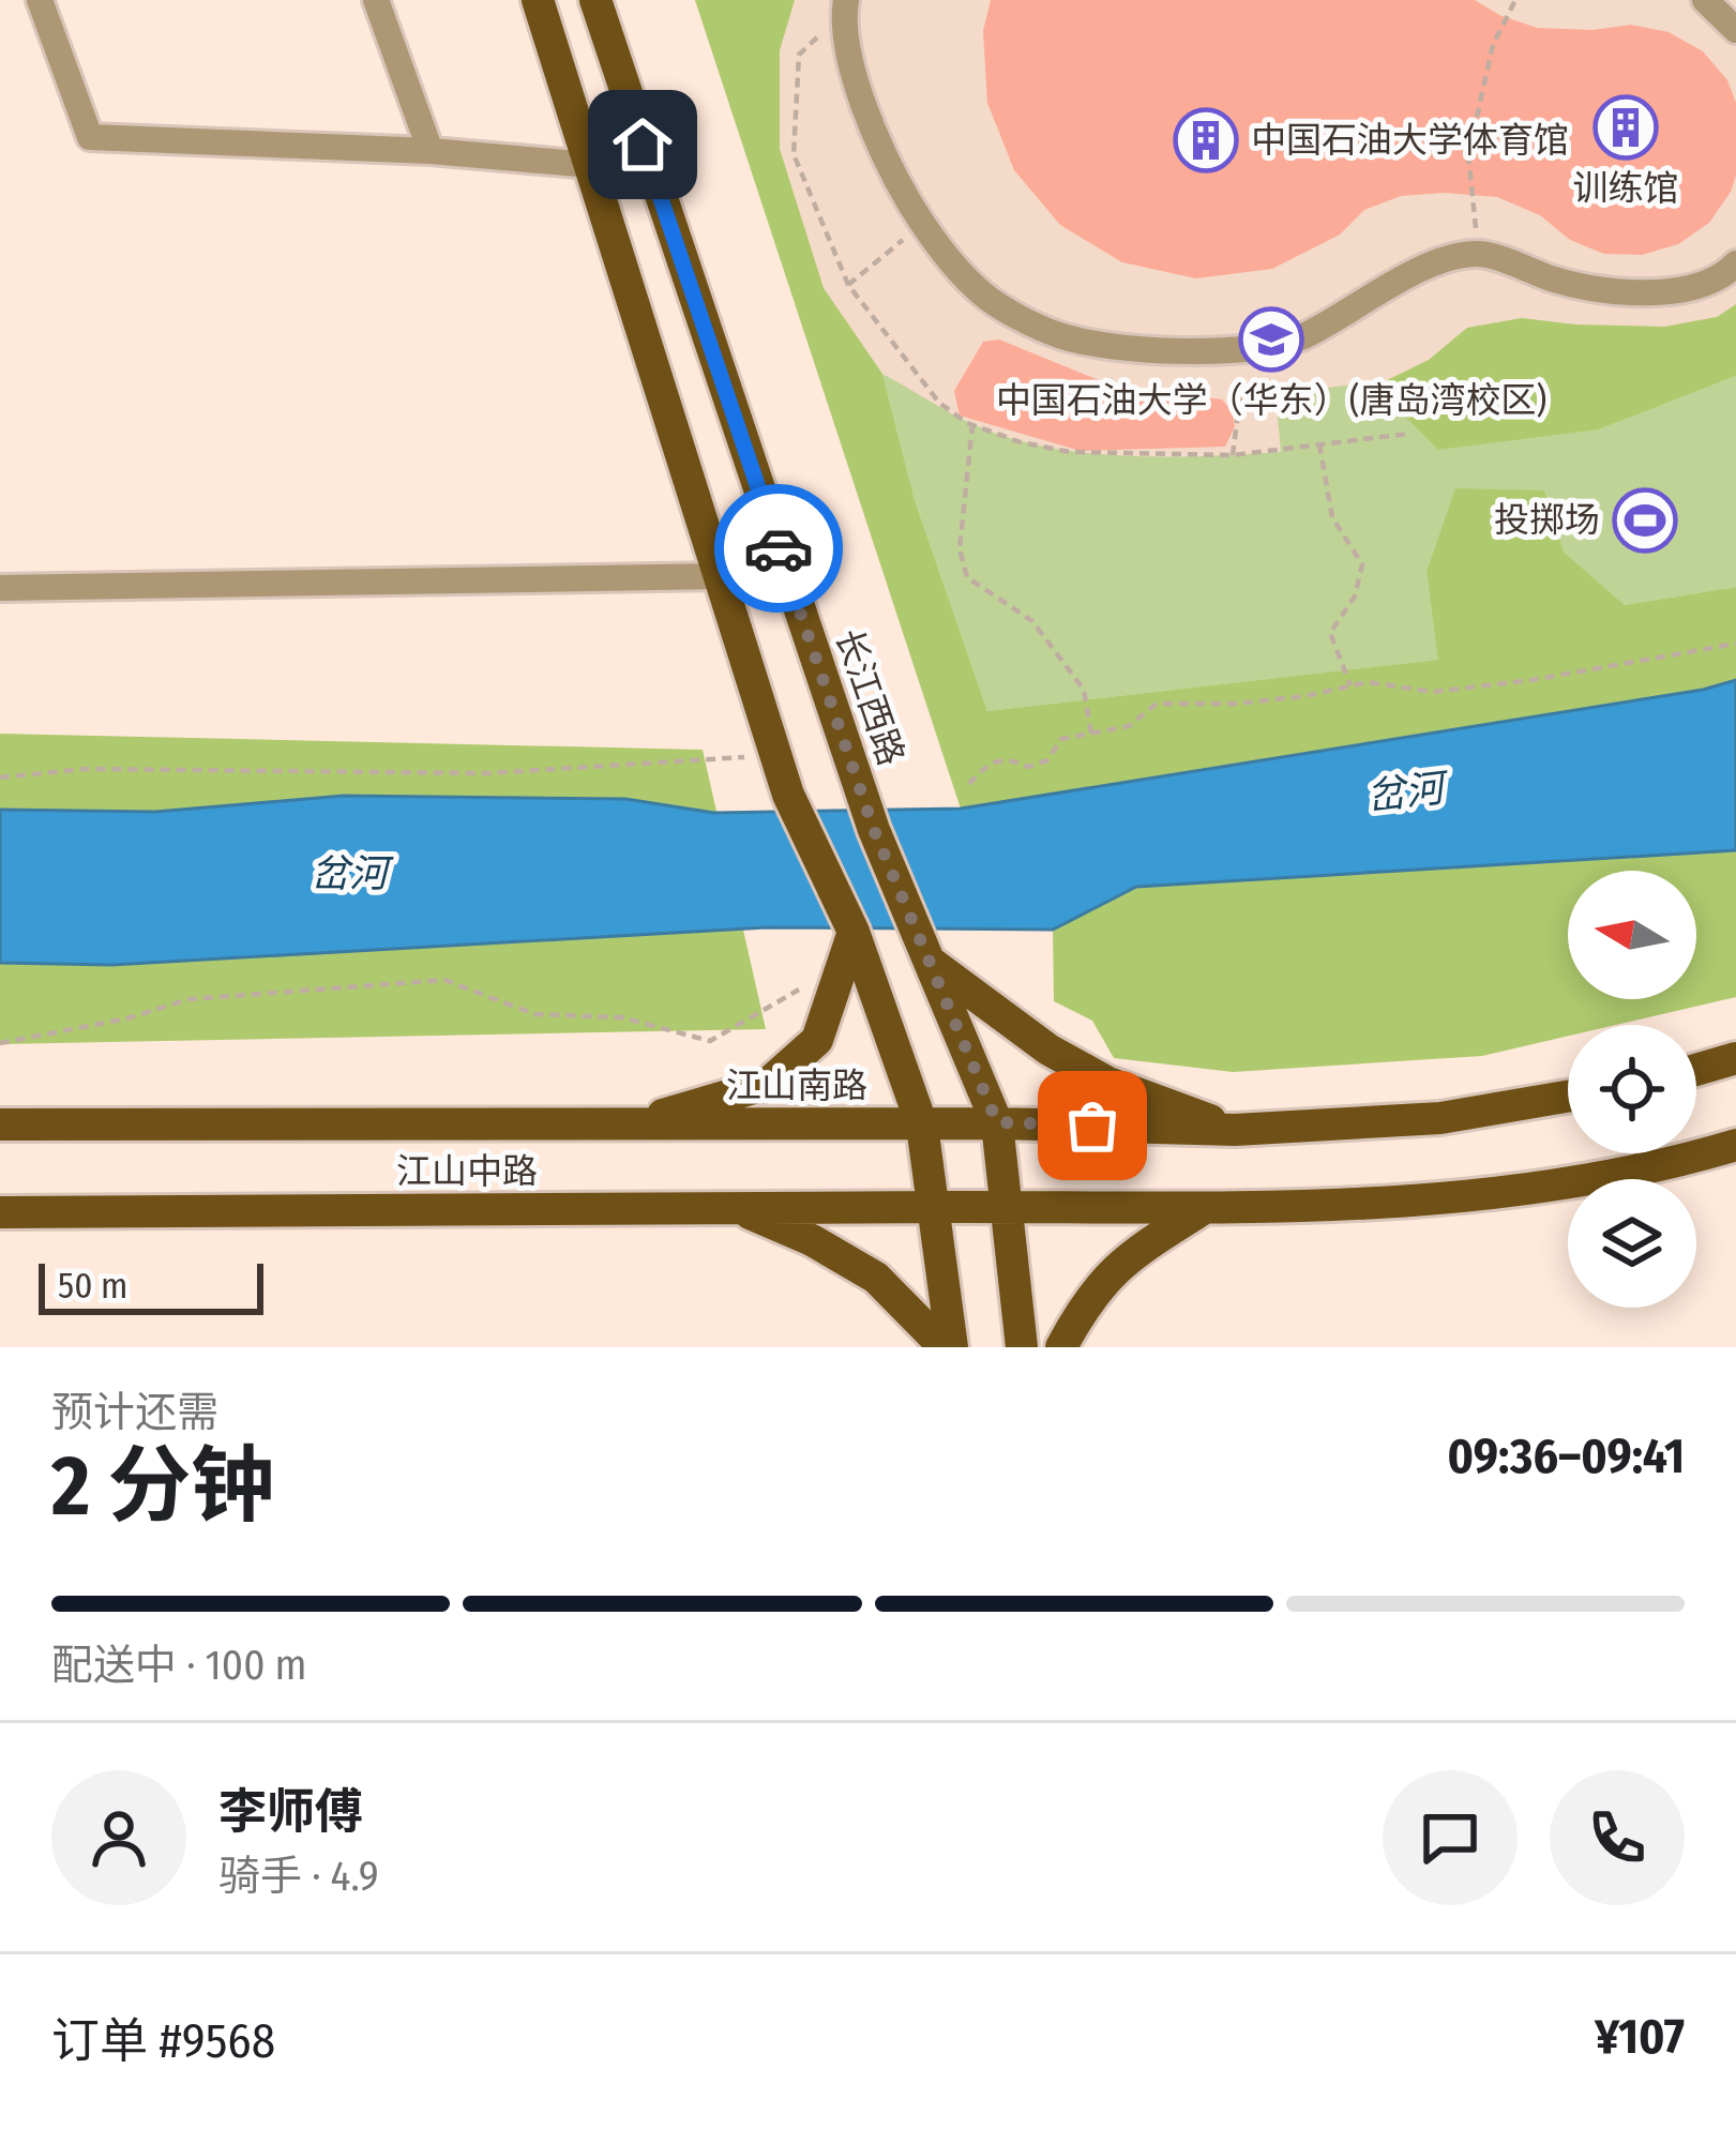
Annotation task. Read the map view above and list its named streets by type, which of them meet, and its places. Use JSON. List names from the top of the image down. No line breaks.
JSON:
{"streets":{"main road":["长江西路","江山南路","江山中路"]},"crossings":[["长江西路","江山南路"]],"water":["岔河"],"places":{"building":["训练馆","中国石油大学体育馆"],"school or university":["中国石油大学（华东）(唐岛湾校区)"],"sports":["投掷场"]},"scale_bar":"50 m","north":"left","page":{"scale":"50 m","heading":["2 分钟","预计还需","09:36–09:41"],"panel":["李师傅","骑手 · 4.9","订单 #9568","¥107"],"bar":"配送中 · 100 m"}}
